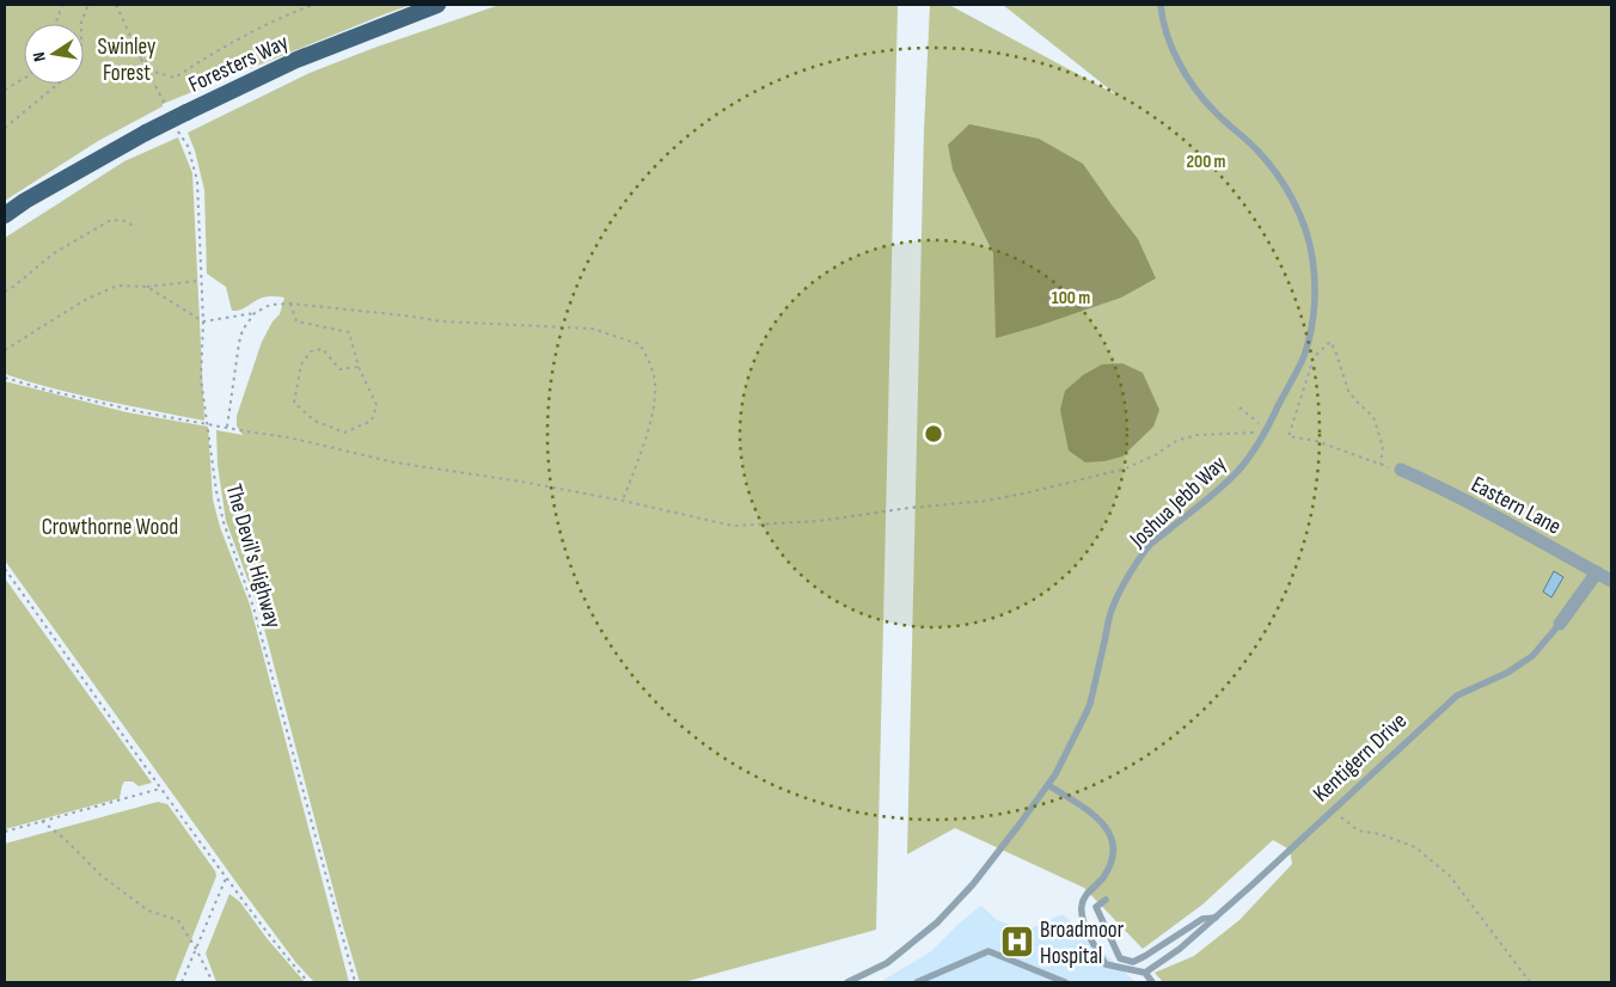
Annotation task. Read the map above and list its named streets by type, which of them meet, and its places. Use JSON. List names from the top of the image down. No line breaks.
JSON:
{"streets":{"main road":["Foresters Way"],"street":["Eastern Lane","Kentigern Drive"],"lane":["Joshua Jebb Way"],"path":["The Devil's Highway"]},"crossings":[["Eastern Lane","Kentigern Drive"]],"parks":["Swinley Forest","Crowthorne Wood"],"places":{"hospital":["Broadmoor Hospital"]},"north":"left","rings":["200 m","100 m"]}
